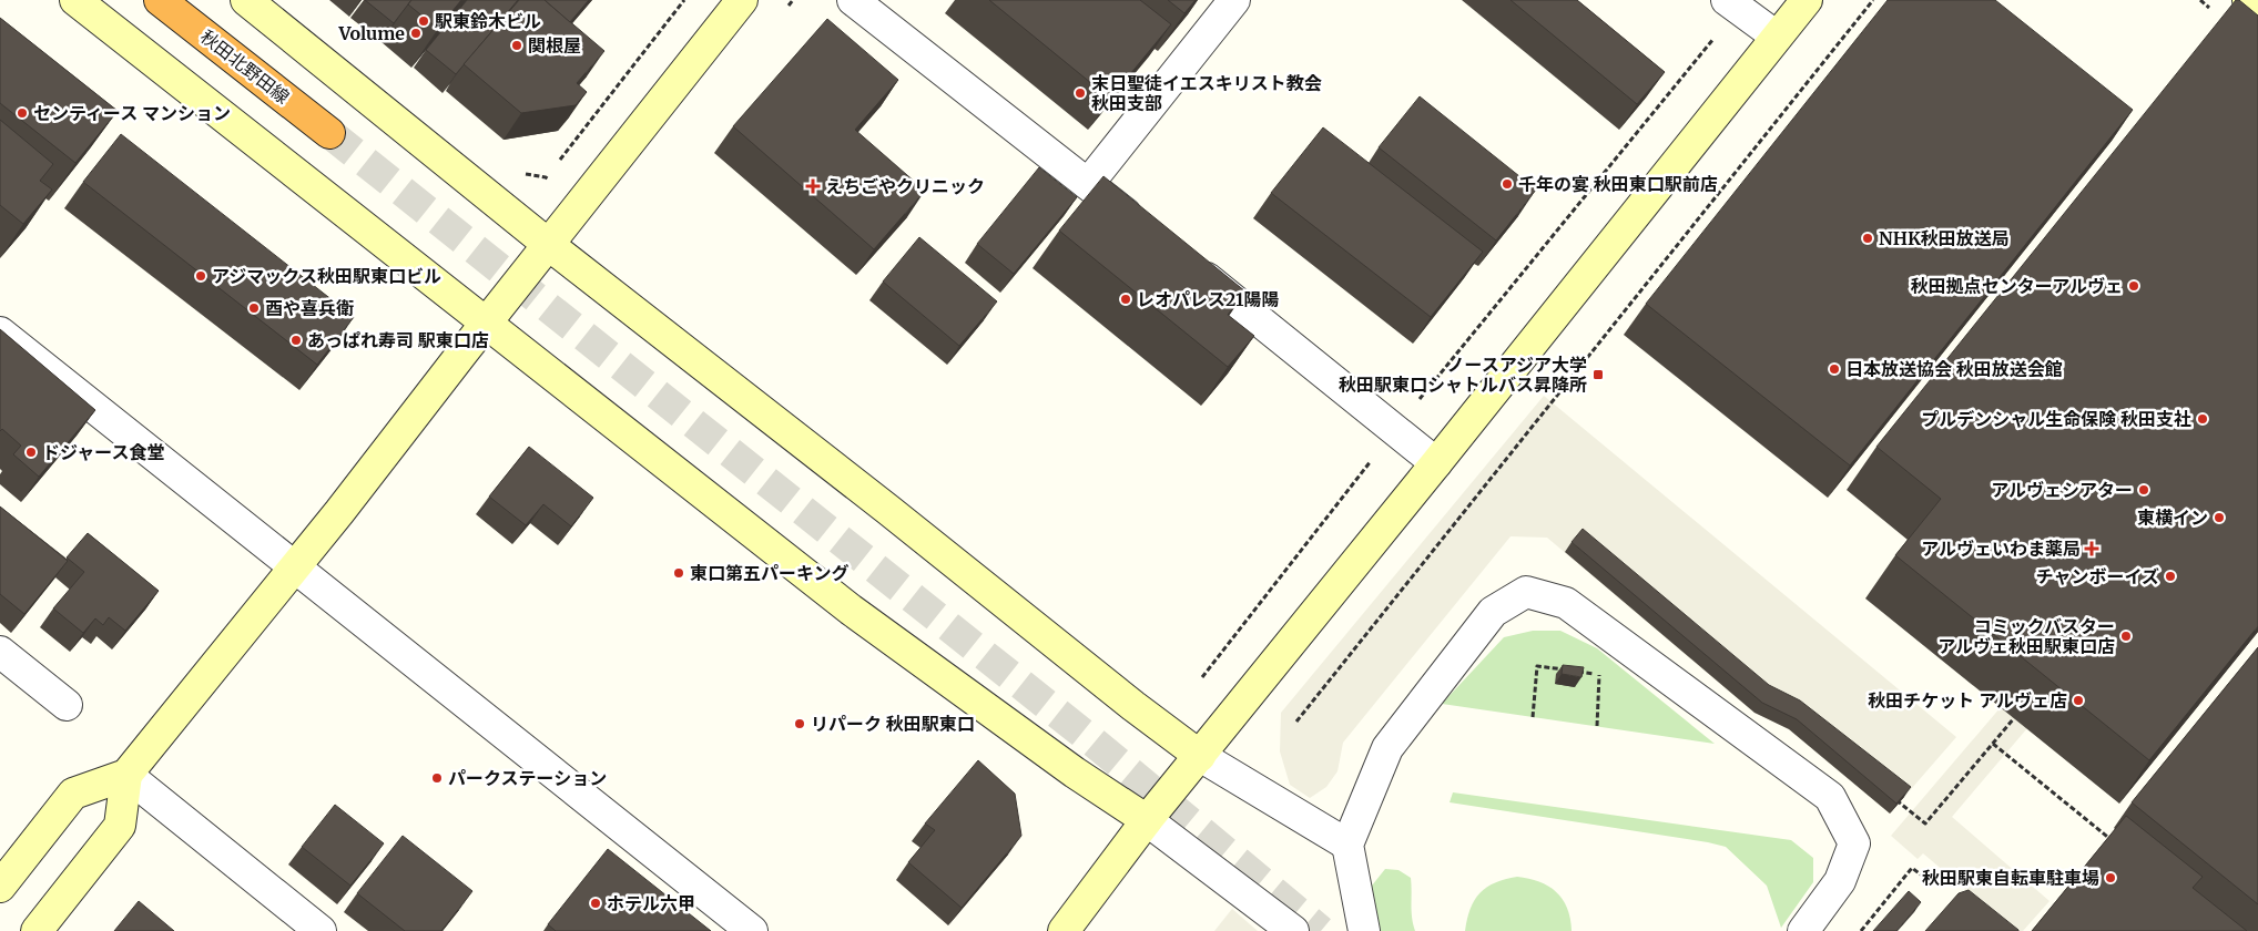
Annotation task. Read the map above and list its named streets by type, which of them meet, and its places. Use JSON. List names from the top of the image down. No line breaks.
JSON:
{"streets":{"highway":["秋田北野田線"]},"places":{"other":["駅東鈴木ビル","Volume","関根屋","末日聖徒イエスキリスト教会 秋田支部","センティース マンション","千年の宴 秋田東口駅前店","NHK秋田放送局","アジマックス秋田駅東口ビル","秋田拠点センターアルヴェ","レオパレス21陽陽","酉や喜兵衛","あっぱれ寿司 駅東口店","日本放送協会 秋田放送会館","プルデンシャル生命保険 秋田支社","ドジャース食堂","アルヴェシアター","東横イン","東口第五パーキング","チャンボーイズ","コミックバスター アルヴェ秋田駅東口店","秋田チケット アルヴェ店","リパーク 秋田駅東口","パークステーション","秋田駅東自転車駐車場","ホテル六甲"],"health":["えちごやクリニック","アルヴェいわま薬局"],"transit":["ノースアジア大学 秋田駅東口シャトルバス昇降所"]}}
